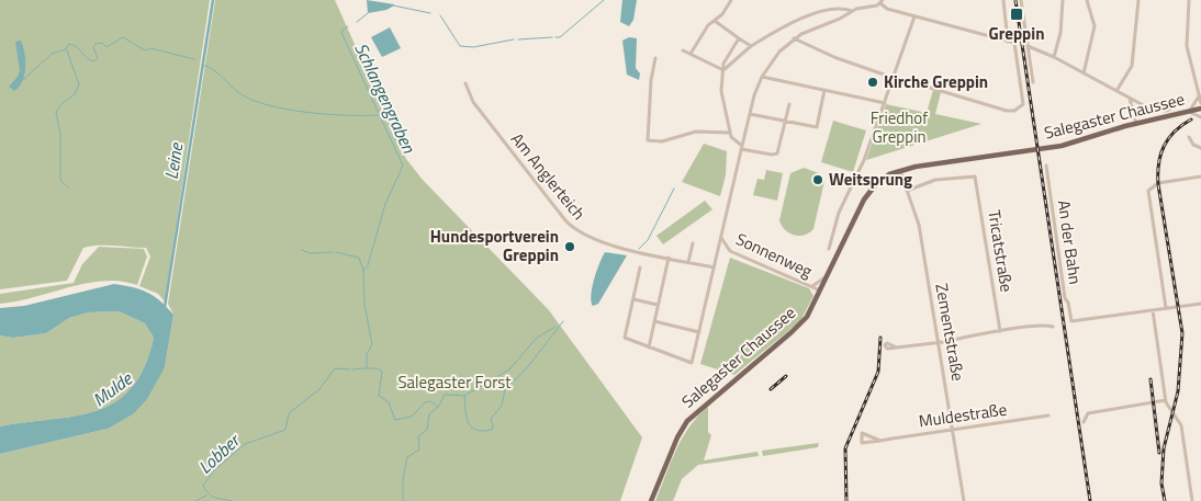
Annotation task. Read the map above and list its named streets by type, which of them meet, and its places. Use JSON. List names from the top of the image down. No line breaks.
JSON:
{"streets":{"main road":["Salegaster Chaussee"],"street":["Am Anglerteich","An der Bahn","Tricatstraße","Sonnenweg","Zementstraße","Muldestraße"]},"crossings":[["Salegaster Chaussee","Sonnenweg"],["Salegaster Chaussee","Zementstraße"],["Tricatstraße","Zementstraße"],["Zementstraße","Muldestraße"]],"water":["Schlangengraben","Leine","Mulde","Lobber"],"parks":["Friedhof Greppin","Salegaster Forst"],"places":{"transit":["Greppin"],"other":["Kirche Greppin","Weitsprung","Hundesportverein Greppin"]}}
